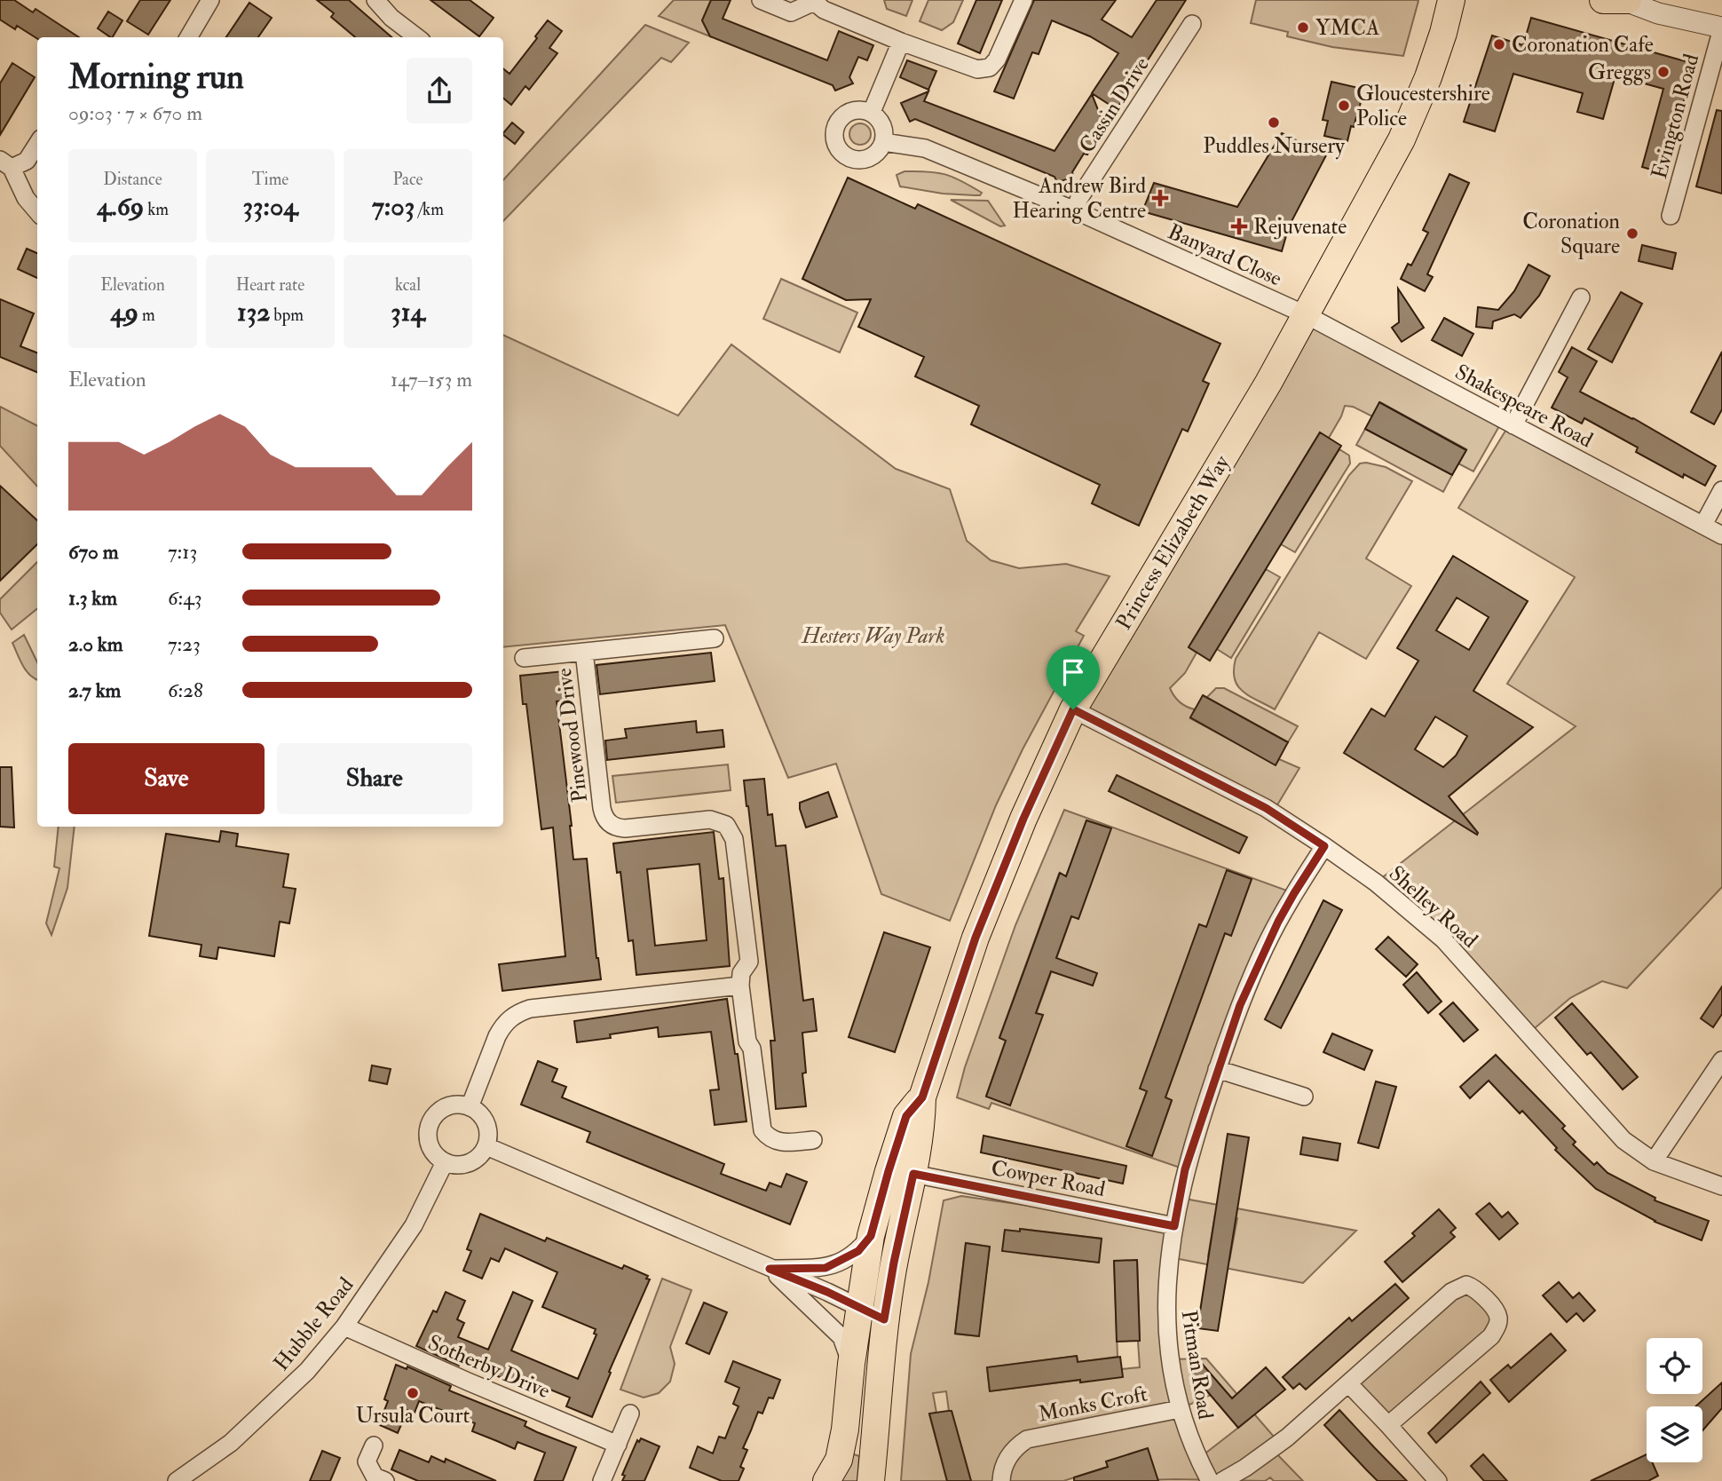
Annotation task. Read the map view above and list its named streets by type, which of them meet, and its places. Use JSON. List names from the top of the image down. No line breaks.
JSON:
{"streets":{"main road":["Princess Elizabeth Way"],"street":["Cassin Drive","Evington Road","Banyard Close","Shakespeare Road","Pinewood Drive","Shelley Road","Cowper Road","Hubble Road","Pitman Road","Sotherby Drive","Monks Croft"]},"crossings":[["Cassin Drive","Banyard Close"],["Banyard Close","Shakespeare Road"],["Banyard Close","Princess Elizabeth Way"],["Shakespeare Road","Princess Elizabeth Way"],["Princess Elizabeth Way","Shelley Road"],["Princess Elizabeth Way","Cowper Road"],["Shelley Road","Pitman Road"],["Cowper Road","Pitman Road"],["Hubble Road","Sotherby Drive"],["Pitman Road","Monks Croft"]],"parks":["Hesters Way Park"],"places":{"other":["YMCA","Coronation Cafe","Greggs","Gloucestershire Police","Puddles Nursery","Coronation Square","Ursula Court"],"health":["Andrew Bird Hearing Centre","Rejuvenate"]},"page":{"heading":["Morning run","09:03 · 7 × 670 m"],"stats":[["Distance","4.69 km"],["Time","33:04"],["Pace","7:03 /km"],["Elevation","49 m"],["Heart rate","132 bpm"],["kcal","314"]],"chart":["Elevation","147–153 m"],"list":[{"name":"670 m","note":"7:13"},{"name":"1.3 km","note":"6:43"},{"name":"2.0 km","note":"7:23"},{"name":"2.7 km","note":"6:28"}],"buttons":["Save","Share"]}}
